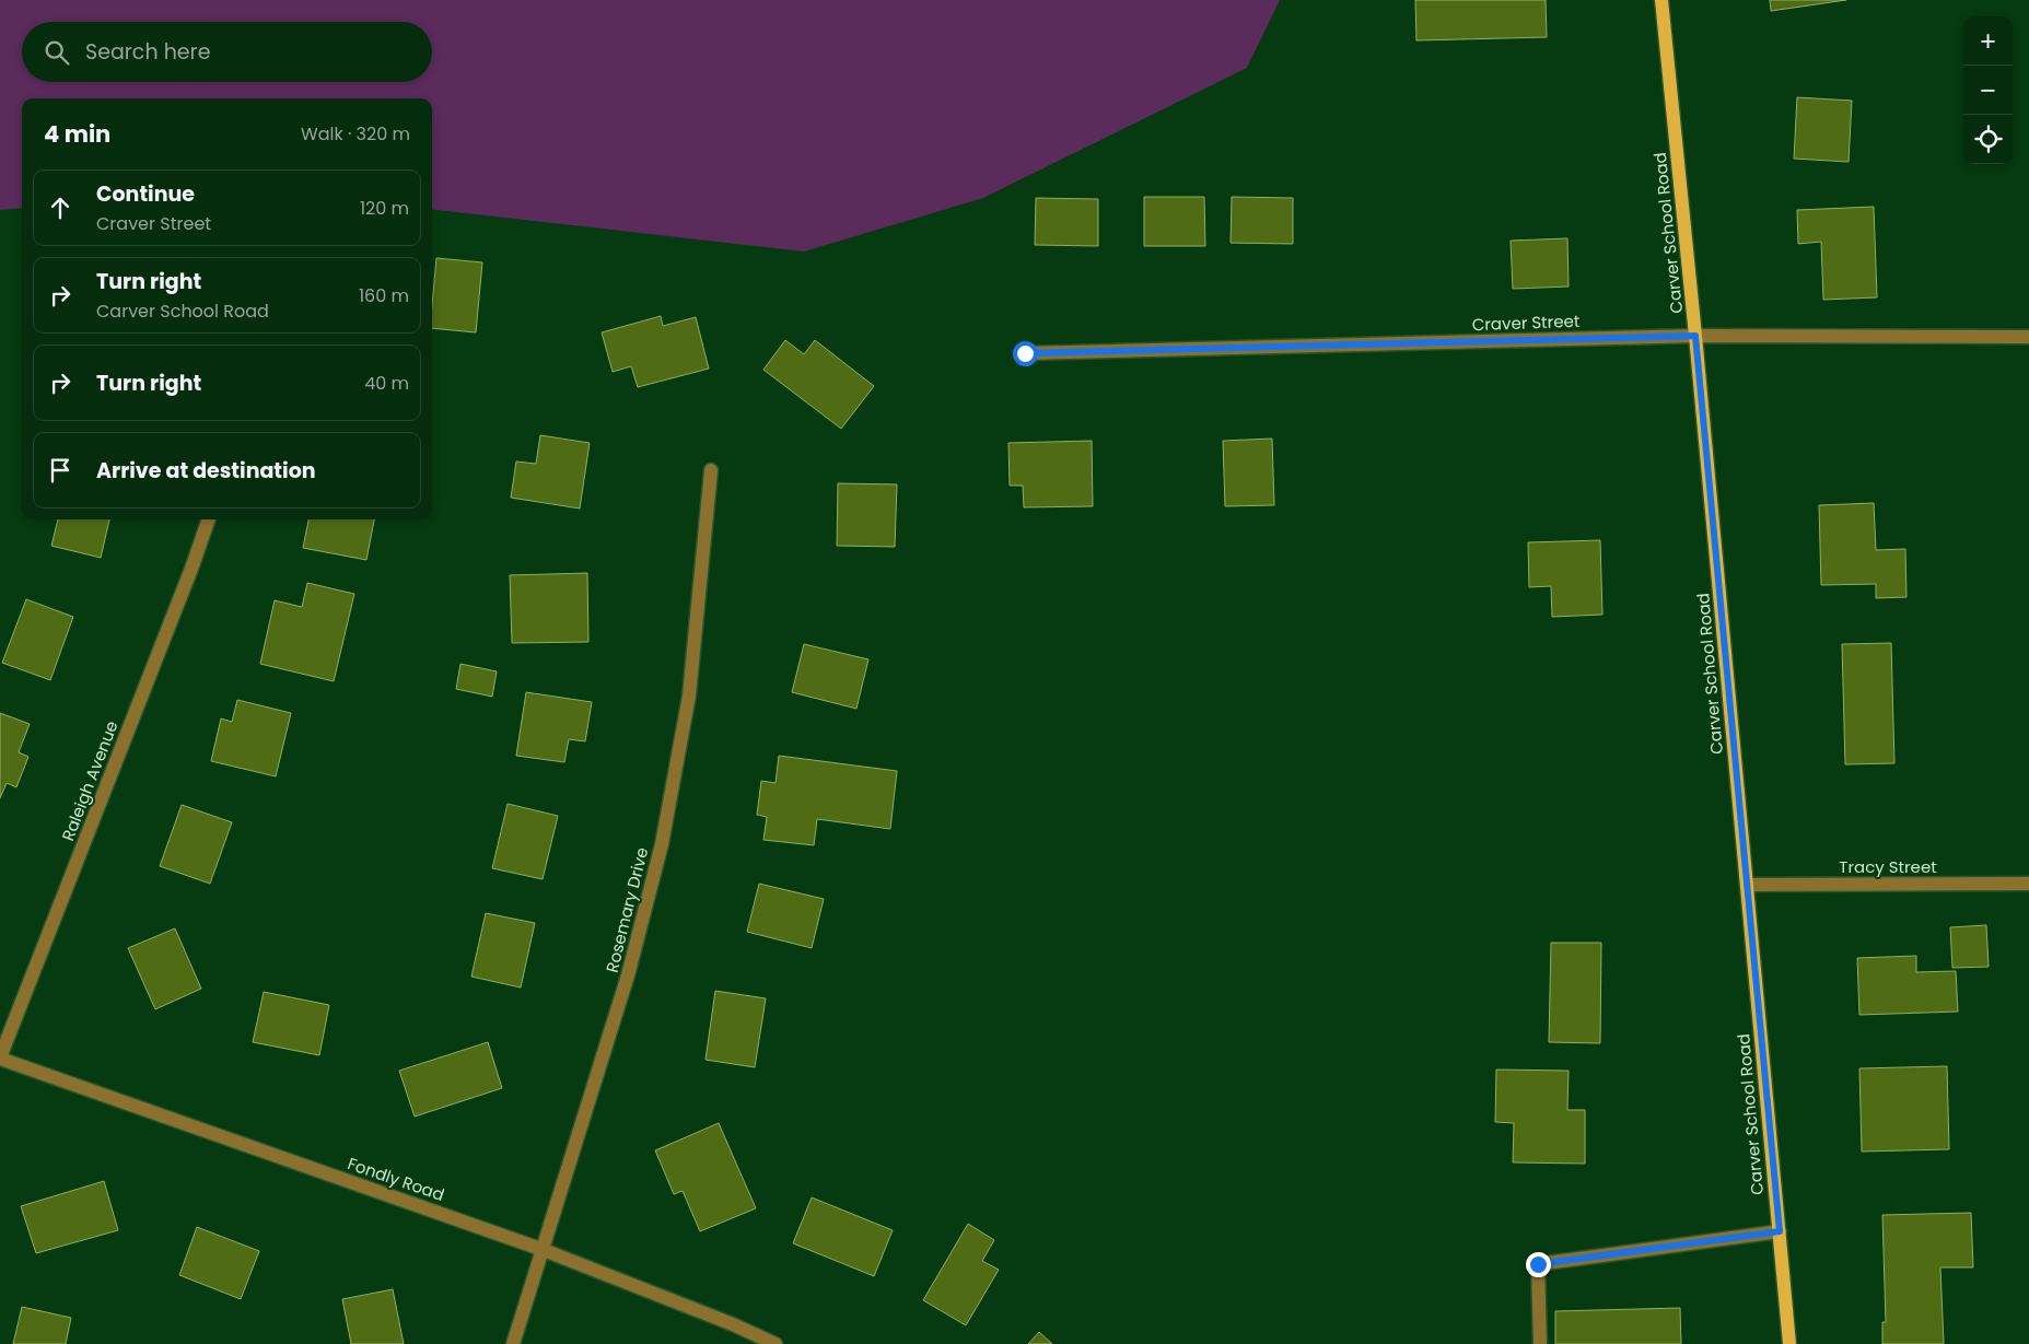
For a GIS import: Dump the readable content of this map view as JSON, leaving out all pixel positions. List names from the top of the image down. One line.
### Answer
{"streets":{"main road":["Carver School Road"],"street":["Craver Street","Raleigh Avenue","Tracy Street","Rosemary Drive","Fondly Road"]},"crossings":[["Carver School Road","Craver Street"],["Carver School Road","Tracy Street"],["Raleigh Avenue","Fondly Road"],["Rosemary Drive","Fondly Road"]],"page":{"map_buttons":["+","−"],"search":"Search here","heading":["4 min","Walk · 320 m"],"list":[["Continue","Craver Street","120 m"],["Turn right","Carver School Road","160 m"],["Turn right","40 m"],"Arrive at destination"]}}
